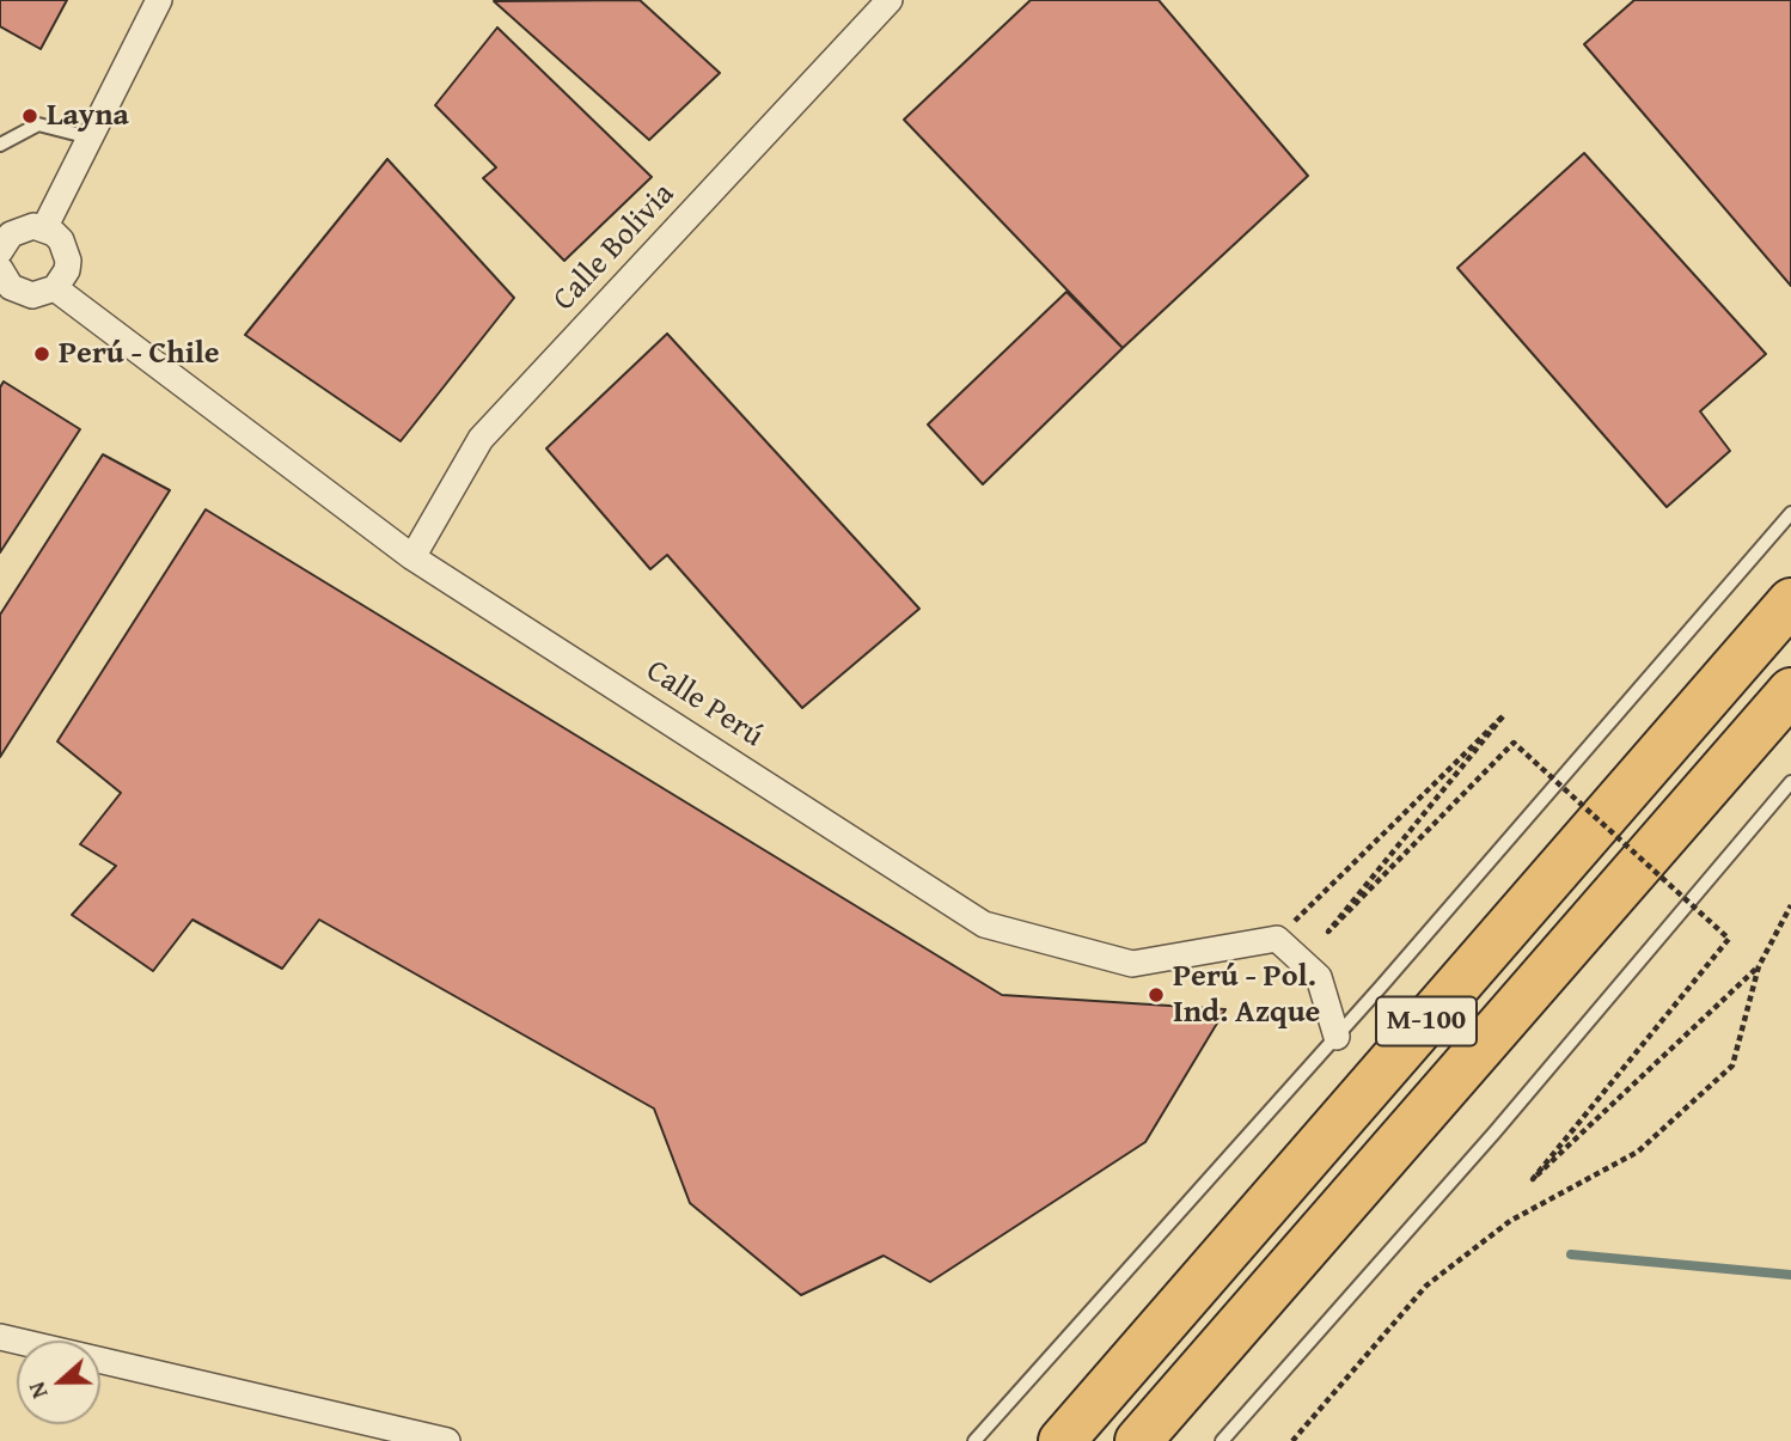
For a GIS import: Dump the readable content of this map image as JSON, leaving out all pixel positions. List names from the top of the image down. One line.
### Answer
{"streets":{"highway":["M-100"],"street":["Calle Bolivia","Calle Perú"]},"crossings":[["Calle Bolivia","Calle Perú"]],"places":["Layna","Perú - Chile","Perú - Pol. Ind. Azque"],"north":"left"}
